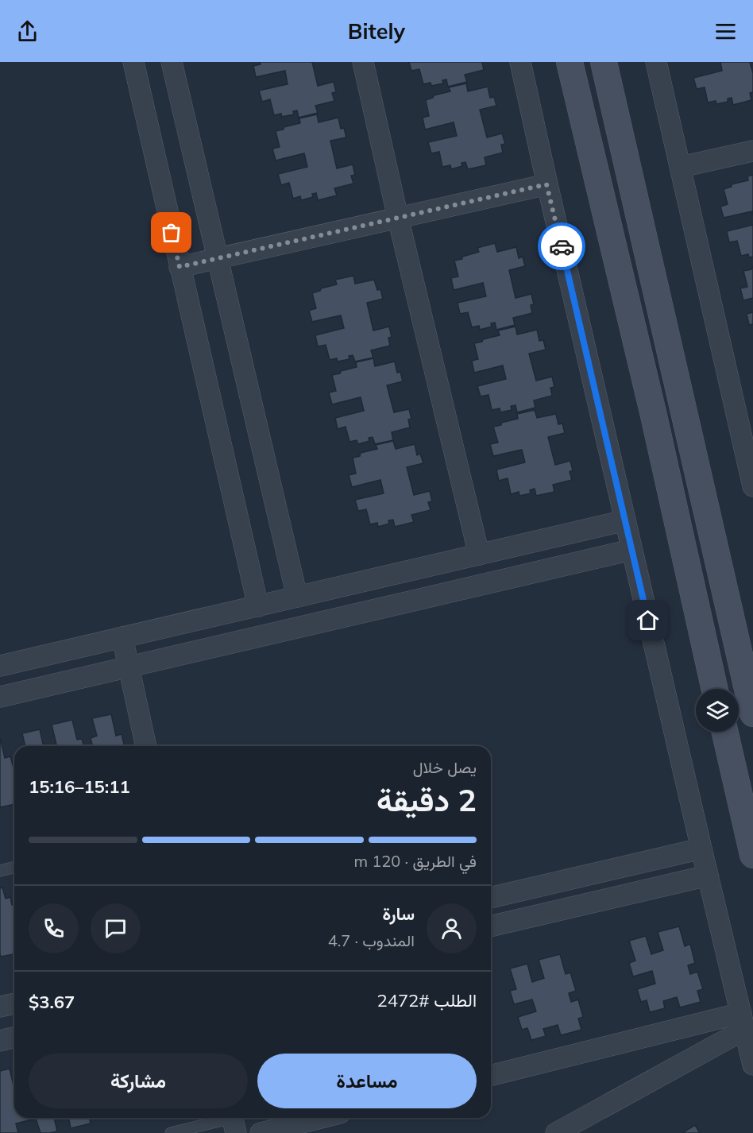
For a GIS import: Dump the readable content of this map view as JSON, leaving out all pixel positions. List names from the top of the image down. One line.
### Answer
{"page":{"header":"Bitely","heading":["2 دقيقة","يصل خلال","15:11–15:16"],"panel":["سارة","المندوب · 4.7","الطلب #2472","$3.67"],"bar":"في الطريق · 120 m","buttons":["مساعدة","مشاركة"]}}
